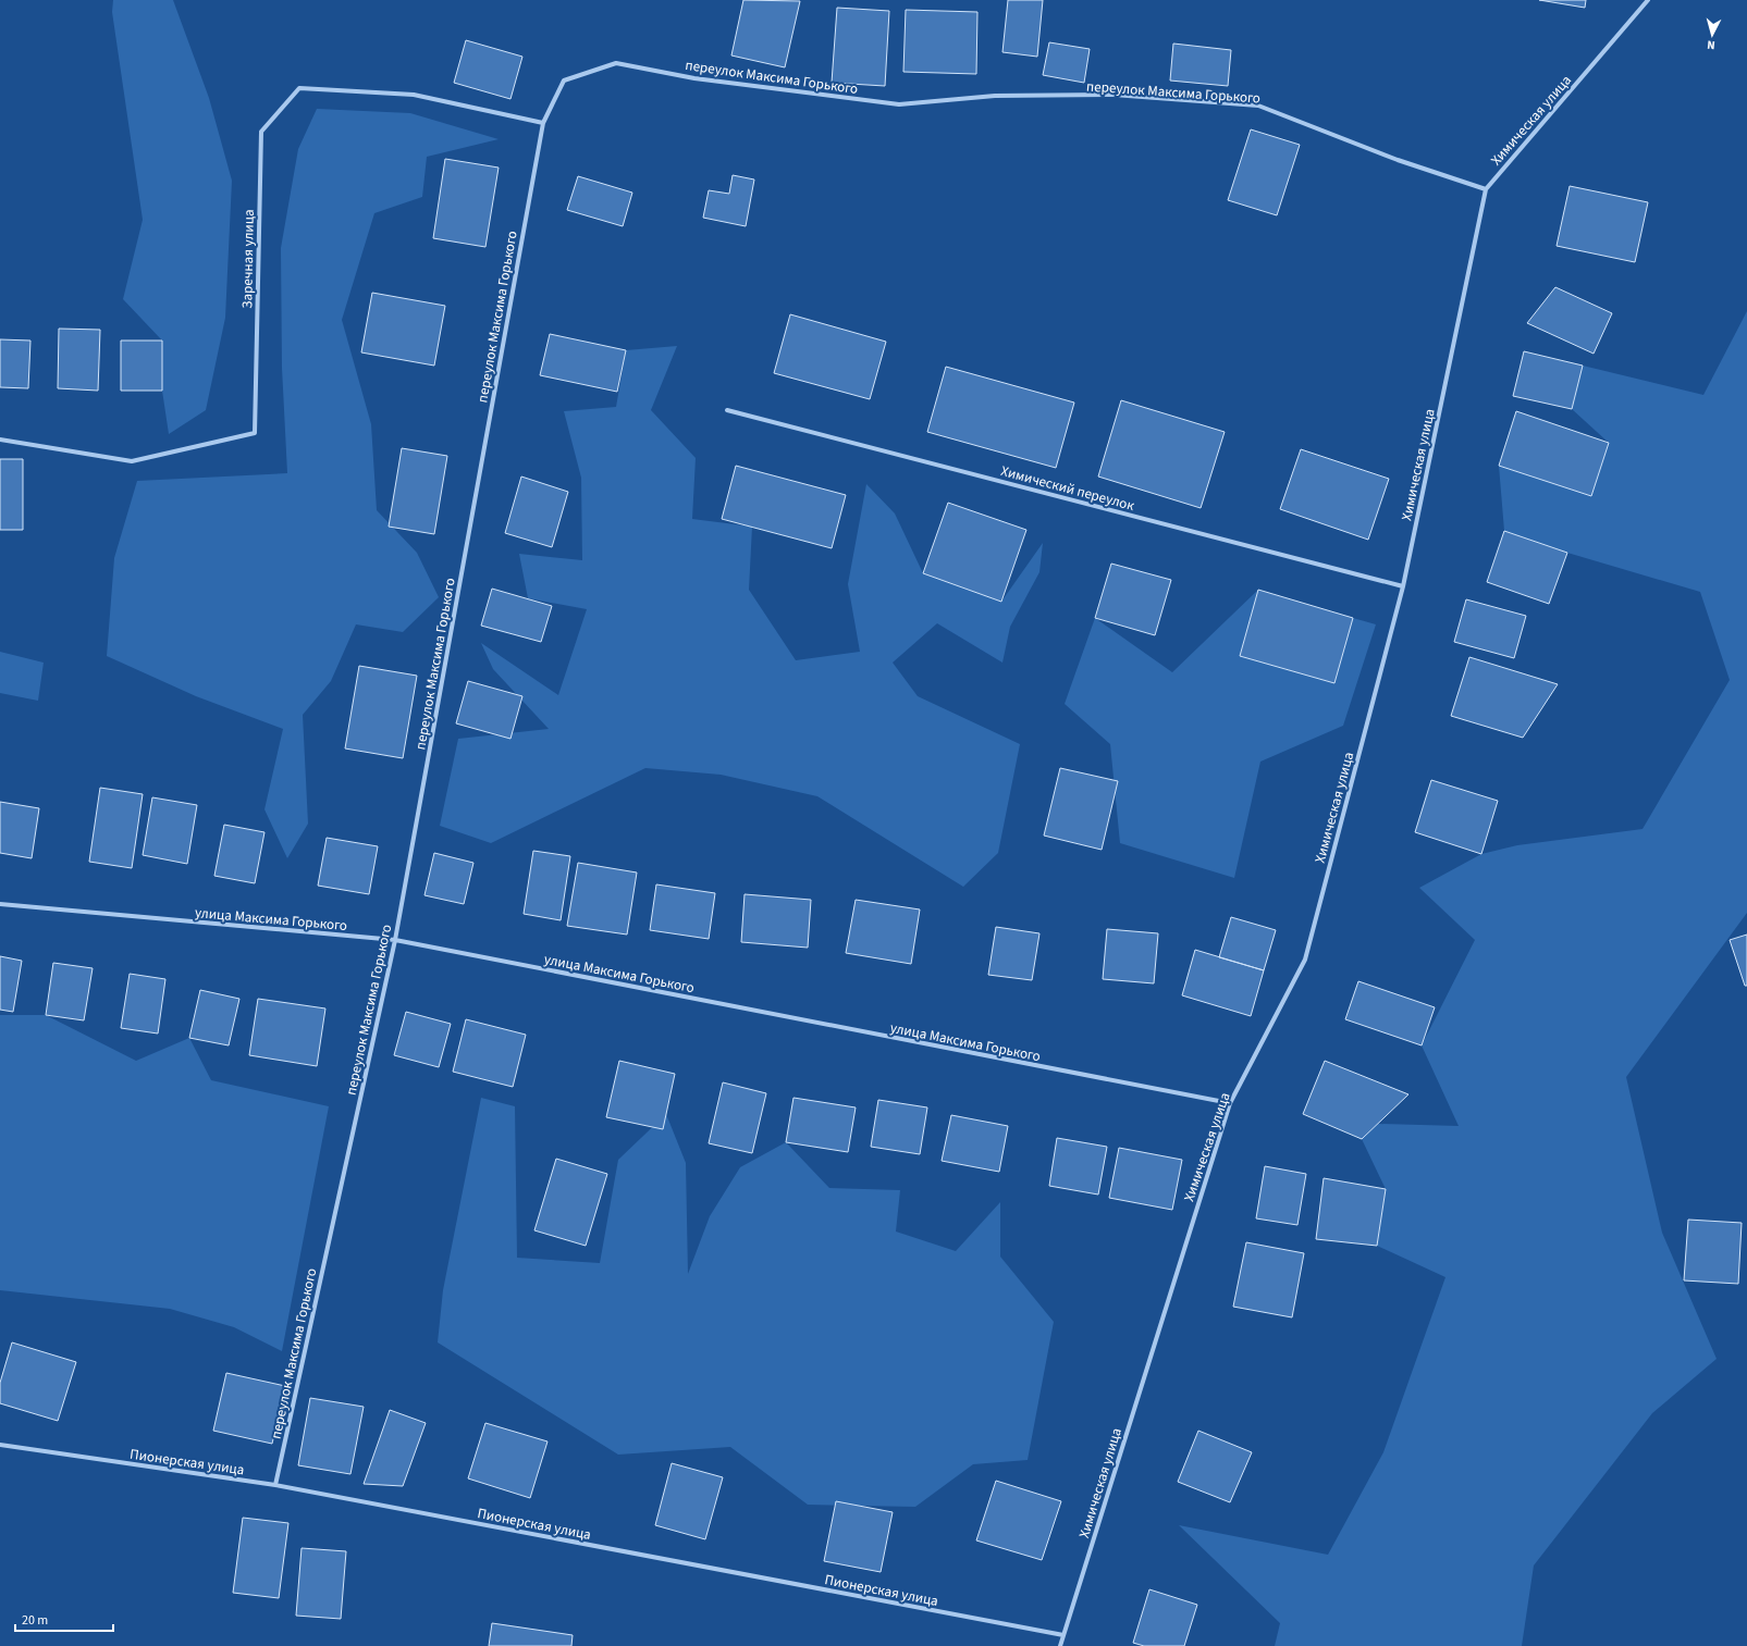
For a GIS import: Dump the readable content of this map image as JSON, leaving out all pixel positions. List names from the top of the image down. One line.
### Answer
{"streets":{"street":["переулок Максима Горького","Химическая улица","Заречная улица","Химический переулок","улица Максима Горького","Пионерская улица"]},"crossings":[["переулок Максима Горького","Химическая улица"],["переулок Максима Горького","Заречная улица"],["переулок Максима Горького","улица Максима Горького"],["переулок Максима Горького","Пионерская улица"],["Химическая улица","Химический переулок"],["Химическая улица","улица Максима Горького"],["Химическая улица","Пионерская улица"]],"scale_bar":"20 m","north":"bottom"}
